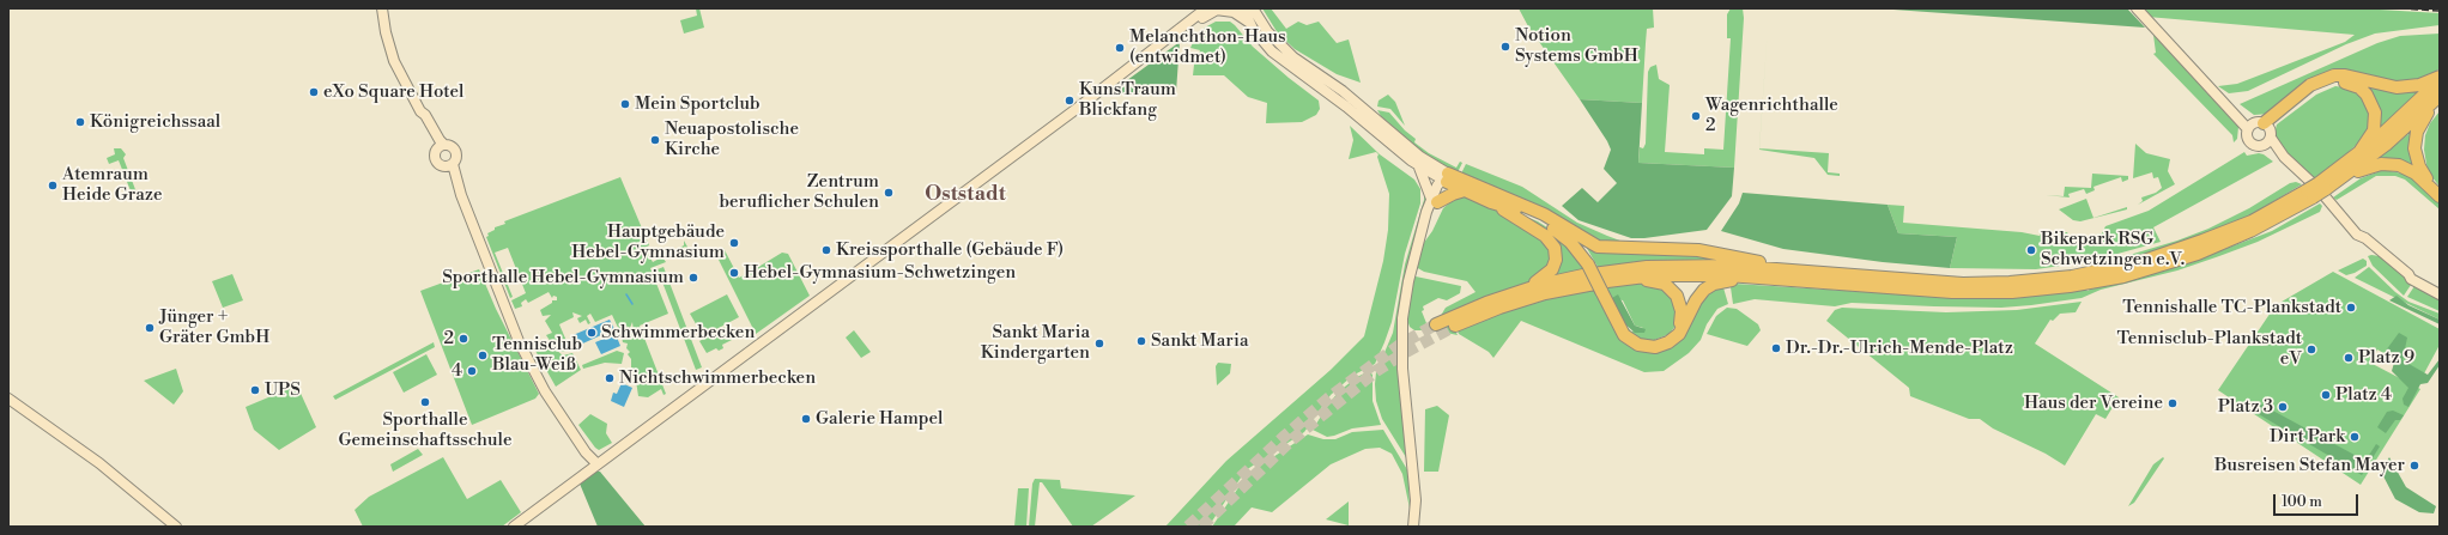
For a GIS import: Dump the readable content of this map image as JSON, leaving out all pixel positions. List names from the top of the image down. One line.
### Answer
{"districts":["Oststadt"],"places":["Notion Systems GmbH","Melanchthon-Haus (entwidmet)","eXo Square Hotel","KunsTraum Blickfang","Mein Sportclub","Wagenrichthalle 2","Königreichssaal","Neuapostolische Kirche","Atemraum Heide Graze","Zentrum beruflicher Schulen","Hauptgebäude Hebel-Gymnasium","Kreissporthalle (Gebäude F)","Bikepark RSG Schwetzingen e.V.","Hebel-Gymnasium-Schwetzingen","Sporthalle Hebel-Gymnasium","Tennishalle TC-Plankstadt","Jünger + Gräter GmbH","Schwimmerbecken","2","Sankt Maria","Sankt Maria Kindergarten","Dr.-Dr.-Ulrich-Mende-Platz","Tennisclub-Plankstadt eV","Tennisclub Blau-Weiß","Platz 9","4","Nichtschwimmerbecken","UPS","Platz 4","Sporthalle Gemeinschaftsschule","Haus der Vereine","Platz 3","Galerie Hampel","Dirt Park","Busreisen Stefan Mayer"],"scale_bar":"100 m"}
